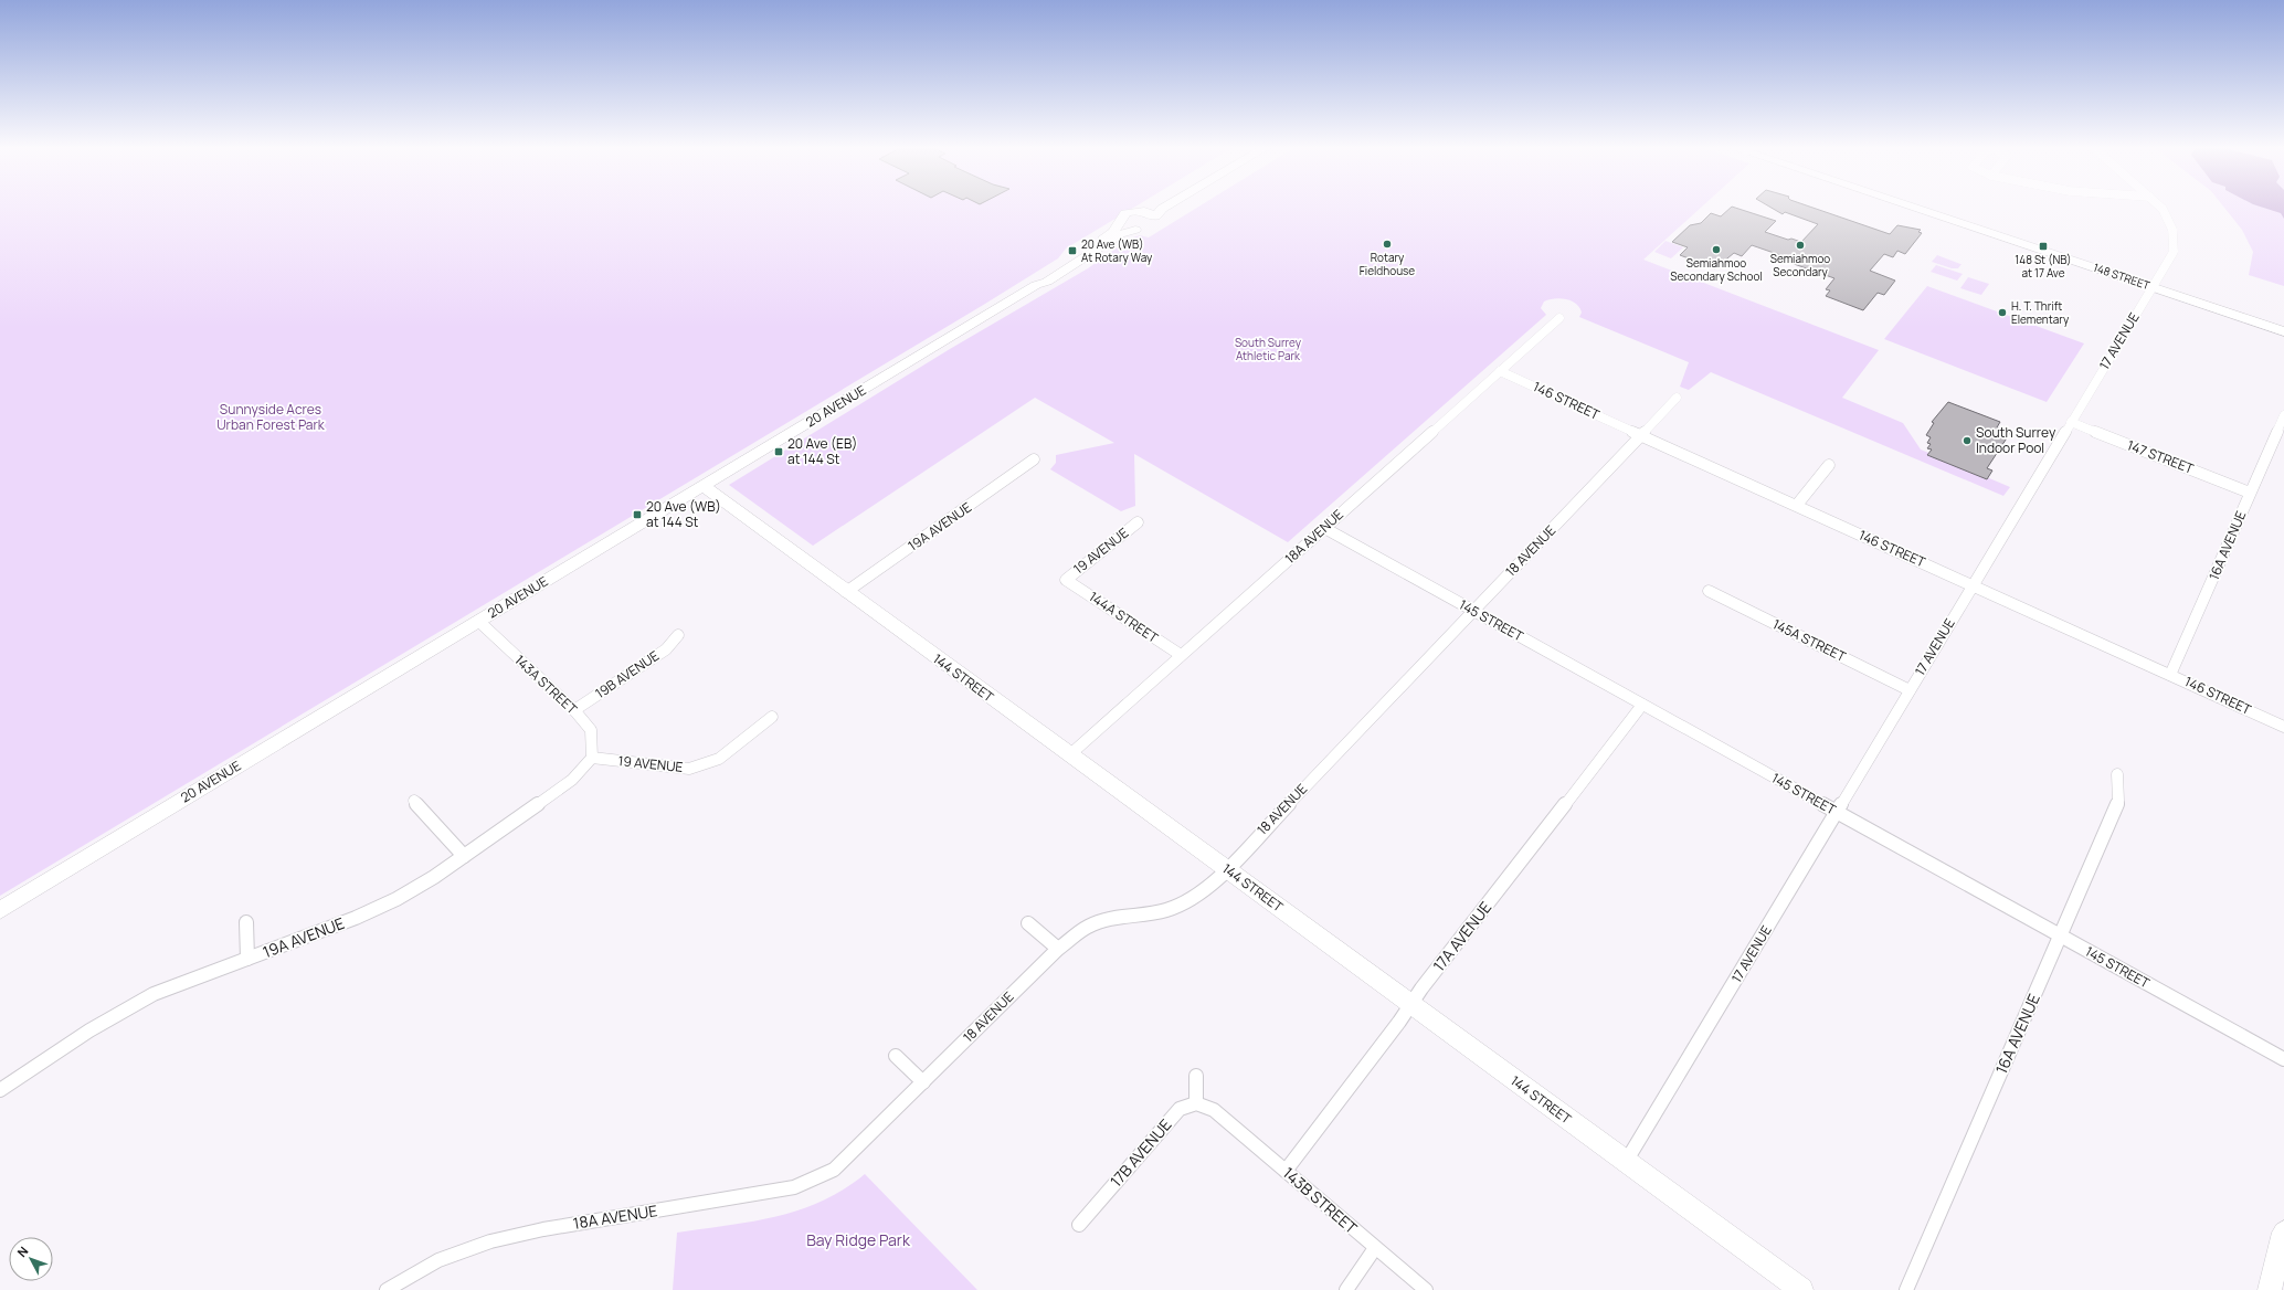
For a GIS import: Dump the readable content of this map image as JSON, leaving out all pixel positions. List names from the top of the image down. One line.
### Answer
{"streets":{"street":["148 STREET","17 AVENUE","146 STREET","20 AVENUE","147 STREET","19A AVENUE","18A AVENUE","16A AVENUE","19 AVENUE","18 AVENUE","144A STREET","145 STREET","145A STREET","19B AVENUE","144 STREET","143A STREET","17A AVENUE","17B AVENUE","143B STREET"]},"crossings":[["148 STREET","17 AVENUE"],["17 AVENUE","146 STREET"],["17 AVENUE","147 STREET"],["17 AVENUE","145 STREET"],["17 AVENUE","145A STREET"],["17 AVENUE","144 STREET"],["146 STREET","18A AVENUE"],["146 STREET","16A AVENUE"],["146 STREET","18 AVENUE"],["20 AVENUE","144 STREET"],["20 AVENUE","143A STREET"],["147 STREET","16A AVENUE"],["19A AVENUE","19 AVENUE"],["19A AVENUE","144 STREET"],["19A AVENUE","143A STREET"],["18A AVENUE","18 AVENUE"],["18A AVENUE","144A STREET"],["18A AVENUE","145 STREET"],["18A AVENUE","144 STREET"],["16A AVENUE","145 STREET"],["19 AVENUE","144A STREET"],["19 AVENUE","143A STREET"],["18 AVENUE","145 STREET"],["18 AVENUE","144 STREET"],["145 STREET","17A AVENUE"],["19B AVENUE","143A STREET"],["144 STREET","17A AVENUE"],["17A AVENUE","143B STREET"],["17B AVENUE","143B STREET"]],"parks":["South Surrey Athletic Park","Sunnyside Acres Urban Forest Park","Bay Ridge Park"],"places":{"other":["Rotary Fieldhouse","Semiahmoo Secondary","Semiahmoo Secondary School","H. T. Thrift Elementary","South Surrey Indoor Pool"],"transit":["148 St (NB) at 17 Ave","20 Ave (WB) At Rotary Way","20 Ave (EB) at 144 St","20 Ave (WB) at 144 St"]},"north":"top left"}
